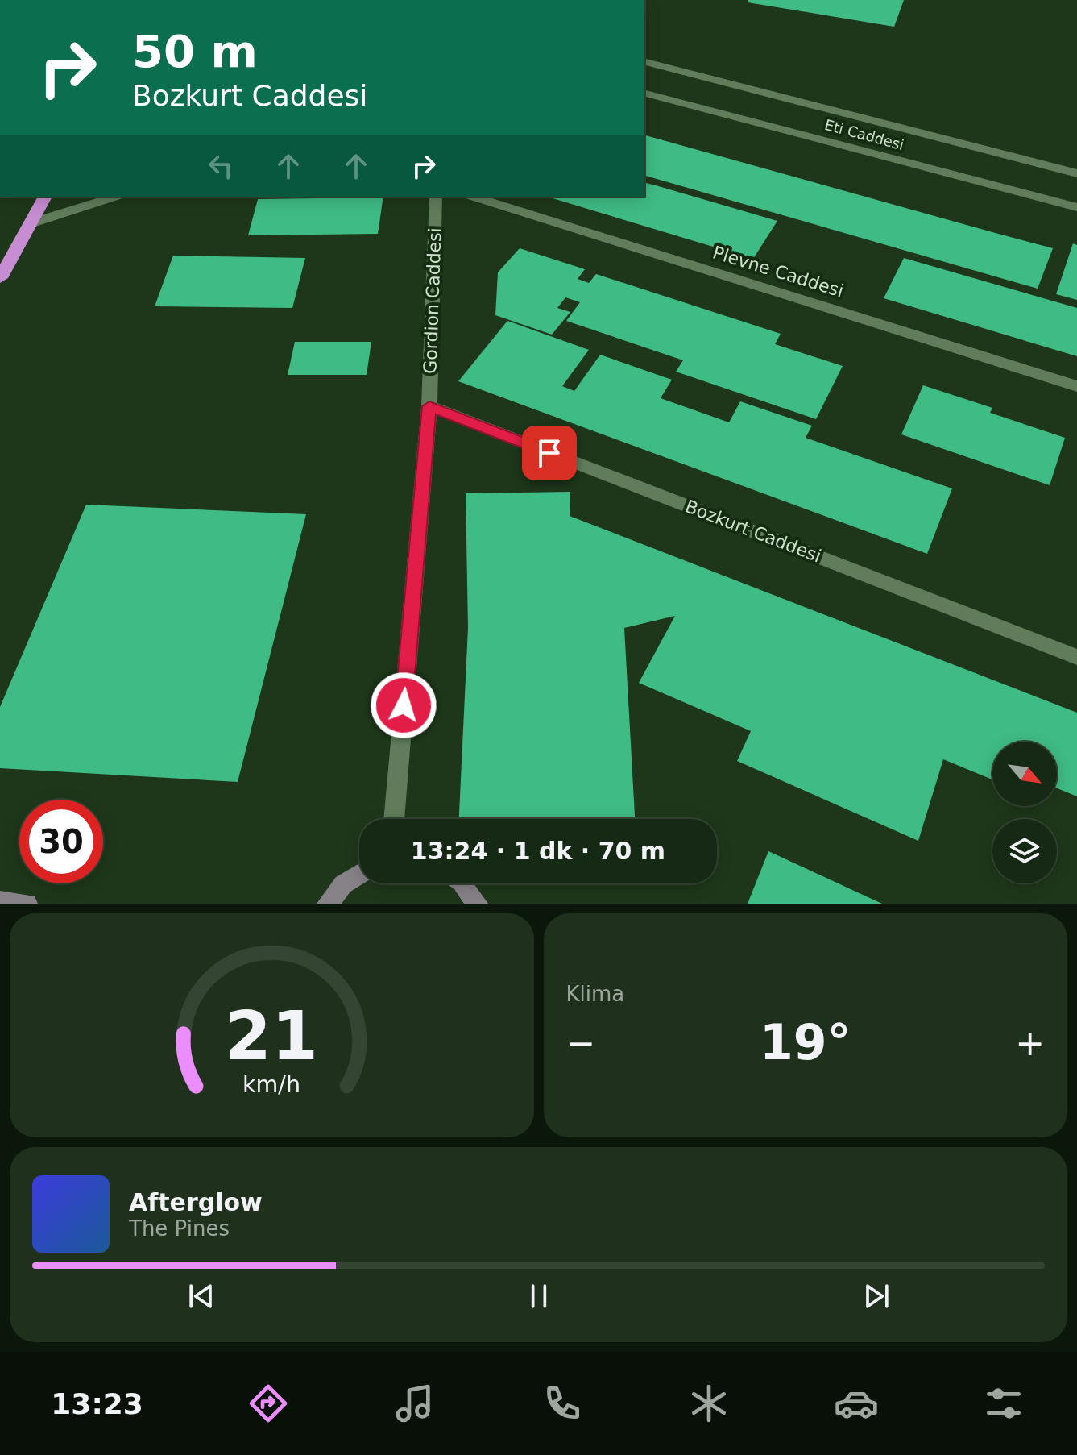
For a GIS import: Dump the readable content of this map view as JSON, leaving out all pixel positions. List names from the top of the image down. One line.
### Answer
{"streets":{"street":["Eti Caddesi","Plevne Caddesi","Gordion Caddesi","Bozkurt Caddesi"]},"crossings":[["Gordion Caddesi","Bozkurt Caddesi"]],"north":"bottom right","page":{"turn":["50 m","Bozkurt Caddesi"],"limit":"30","trip":"13:24 · 1 dk · 70 m","tile":"Klima","heat":["−","19°","+"],"song":["Afterglow","The Pines"],"tabs":"13:23","gauge":["21","km/h"]}}
